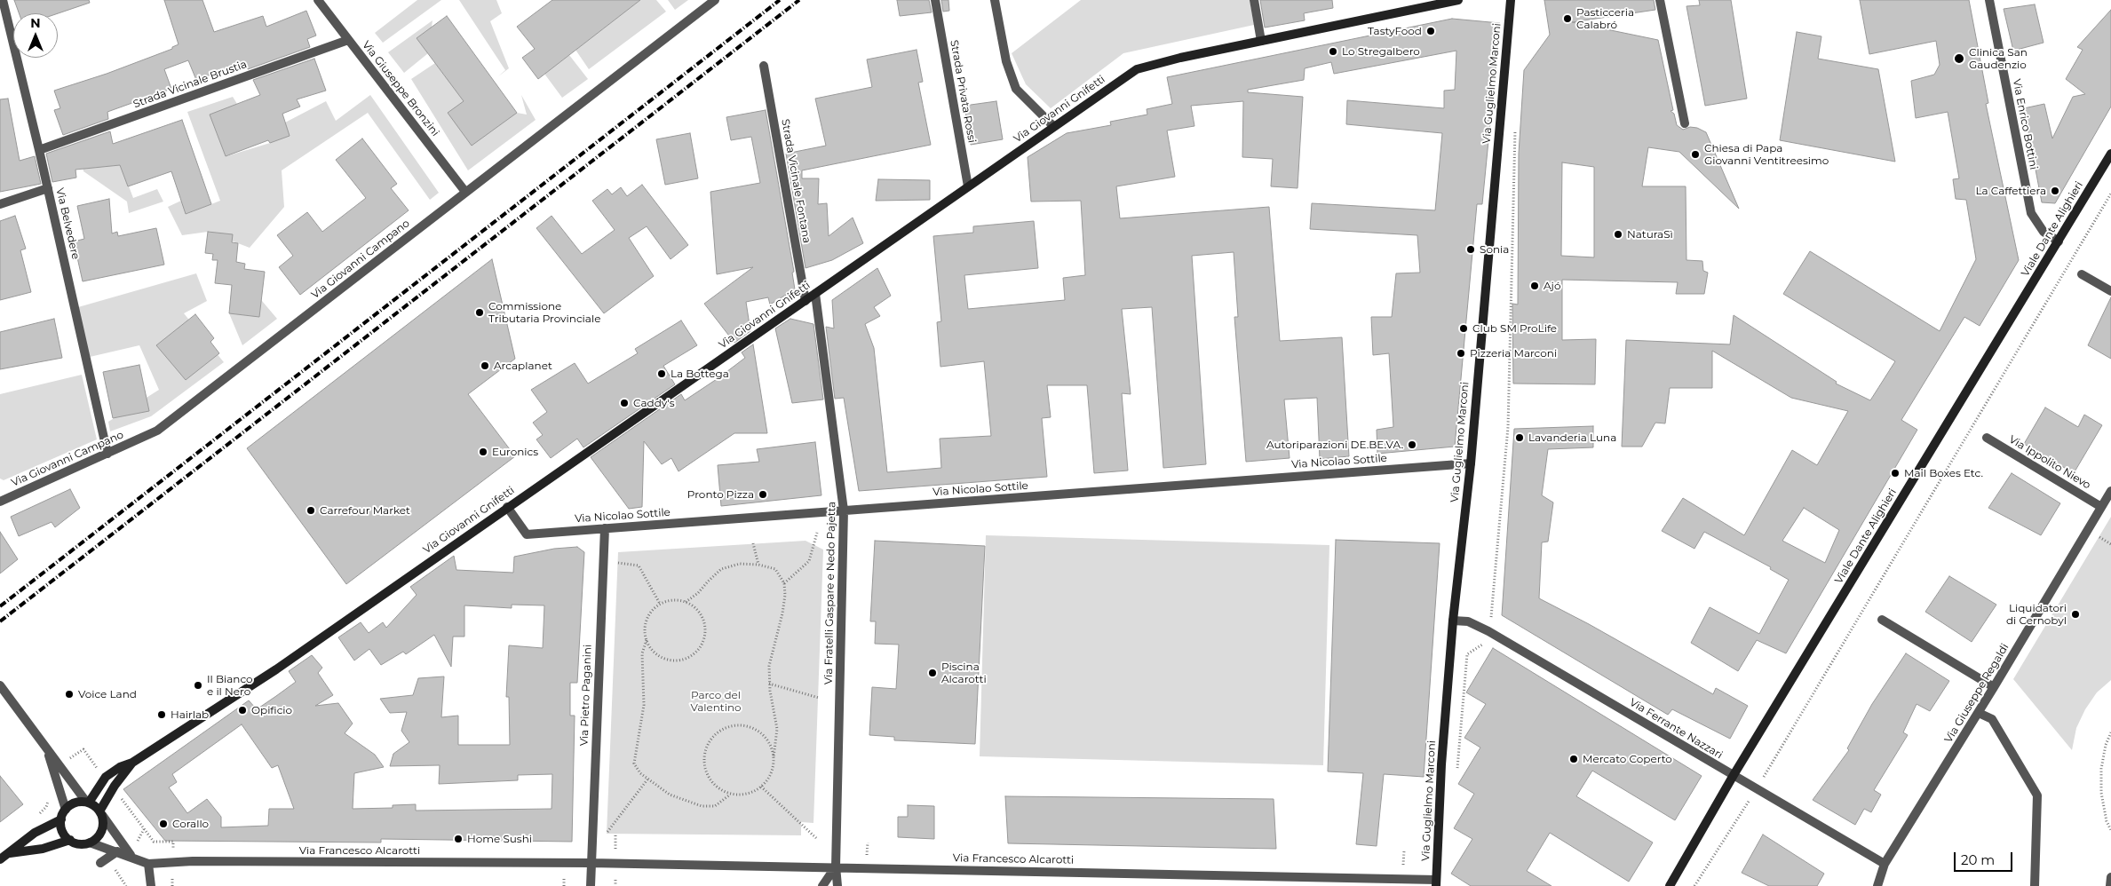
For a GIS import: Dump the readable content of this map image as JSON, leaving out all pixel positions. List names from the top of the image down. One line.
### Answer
{"streets":{"street":["Via Guglielmo Marconi","Strada Vicinale Brustia","Via Giuseppe Bronzini","Strada Privata Rossi","Via Giovanni Gnifetti","Via Enrico Bottini","Strada Vicinale Fontana","Via Belvedere","Viale Dante Alighieri","Via Giovanni Campano","Via Nicolao Sottile","Via Ippolito Nievo","Via Fratelli Gaspare e Nedo Pajetta","Via Giuseppe Regaldi","Via Pietro Paganini","Via Ferrante Nazzari","Via Francesco Alcarotti"]},"crossings":[["Via Guglielmo Marconi","Via Nicolao Sottile"],["Via Guglielmo Marconi","Via Ferrante Nazzari"],["Via Guglielmo Marconi","Via Francesco Alcarotti"],["Strada Vicinale Brustia","Via Giuseppe Bronzini"],["Strada Vicinale Brustia","Via Belvedere"],["Via Giuseppe Bronzini","Via Giovanni Campano"],["Strada Privata Rossi","Via Giovanni Gnifetti"],["Via Giovanni Gnifetti","Strada Vicinale Fontana"],["Via Giovanni Gnifetti","Via Nicolao Sottile"],["Via Giovanni Gnifetti","Via Fratelli Gaspare e Nedo Pajetta"],["Via Giovanni Gnifetti","Via Francesco Alcarotti"],["Via Enrico Bottini","Viale Dante Alighieri"],["Via Belvedere","Via Giovanni Campano"],["Viale Dante Alighieri","Via Ferrante Nazzari"],["Via Nicolao Sottile","Via Fratelli Gaspare e Nedo Pajetta"],["Via Nicolao Sottile","Via Pietro Paganini"],["Via Ippolito Nievo","Via Giuseppe Regaldi"],["Via Fratelli Gaspare e Nedo Pajetta","Via Francesco Alcarotti"],["Via Giuseppe Regaldi","Via Ferrante Nazzari"],["Via Pietro Paganini","Via Francesco Alcarotti"]],"parks":["Parco del Valentino"],"places":["Pasticceria Calabró","TastyFood","Lo Stregalbero","Clinica San Gaudenzio","Chiesa di Papa Giovanni Ventitreesimo","La Caffettiera","NaturaSì","Sonia","Ajó","Commissione Tributaria Provinciale","Club SM ProLife","Pizzeria Marconi","Arcaplanet","La Bottega","Caddy's","Lavanderia Luna","Autoriparazioni DE.BE.VA.","Euronics","Mail Boxes Etc.","Pronto Pizza","Carrefour Market","Liquidatori di Cernobyl","Piscina Alcarotti","Il Bianco e il Nero","Voice Land","Opificio","Hairlab","Mercato Coperto","Corallo","Home Sushi"],"scale_bar":"20 m","north":"top"}
